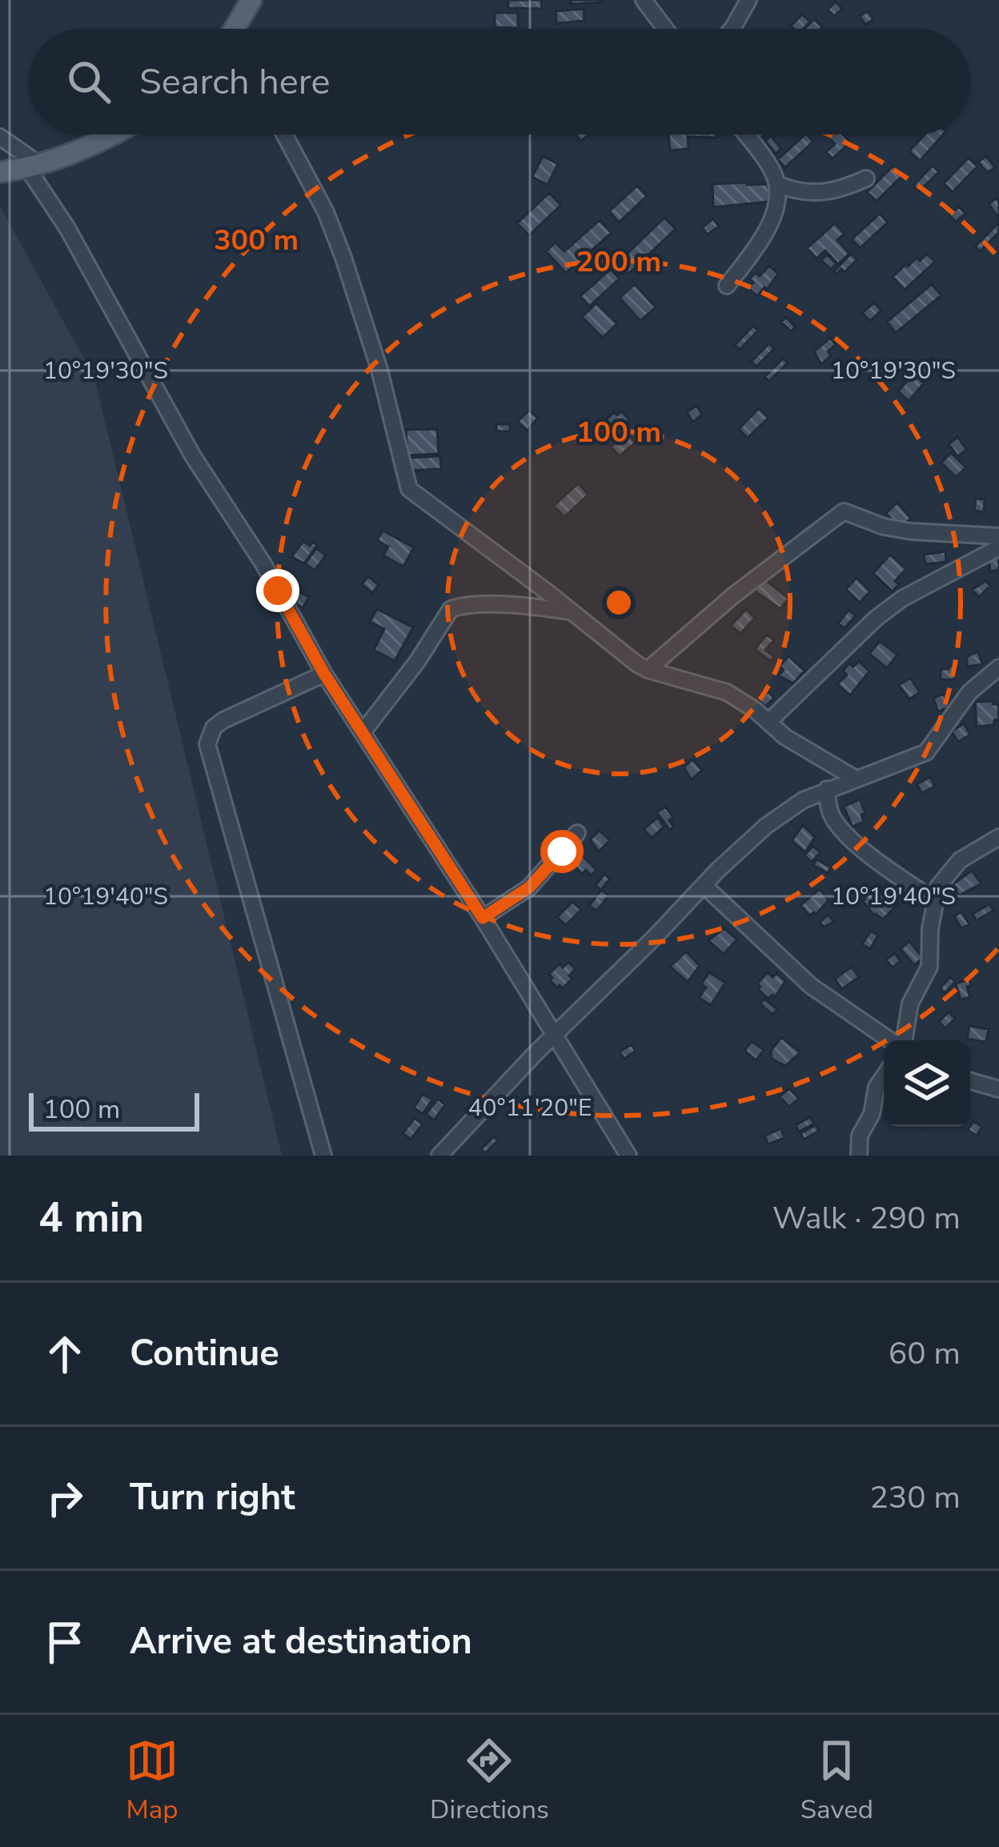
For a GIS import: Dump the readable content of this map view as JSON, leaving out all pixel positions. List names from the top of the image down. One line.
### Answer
{"scale_bar":"100 m","page":{"search":"Search here","scale":"100 m","heading":["4 min","Walk · 290 m"],"list":[["Continue","60 m"],["Turn right","230 m"],"Arrive at destination"],"nav":["Map","Directions","Saved"]},"coordinates":["10°19'30\"S","10°19'40\"S","40°11'20\"E"],"rings":["300 m","200 m","100 m"]}
